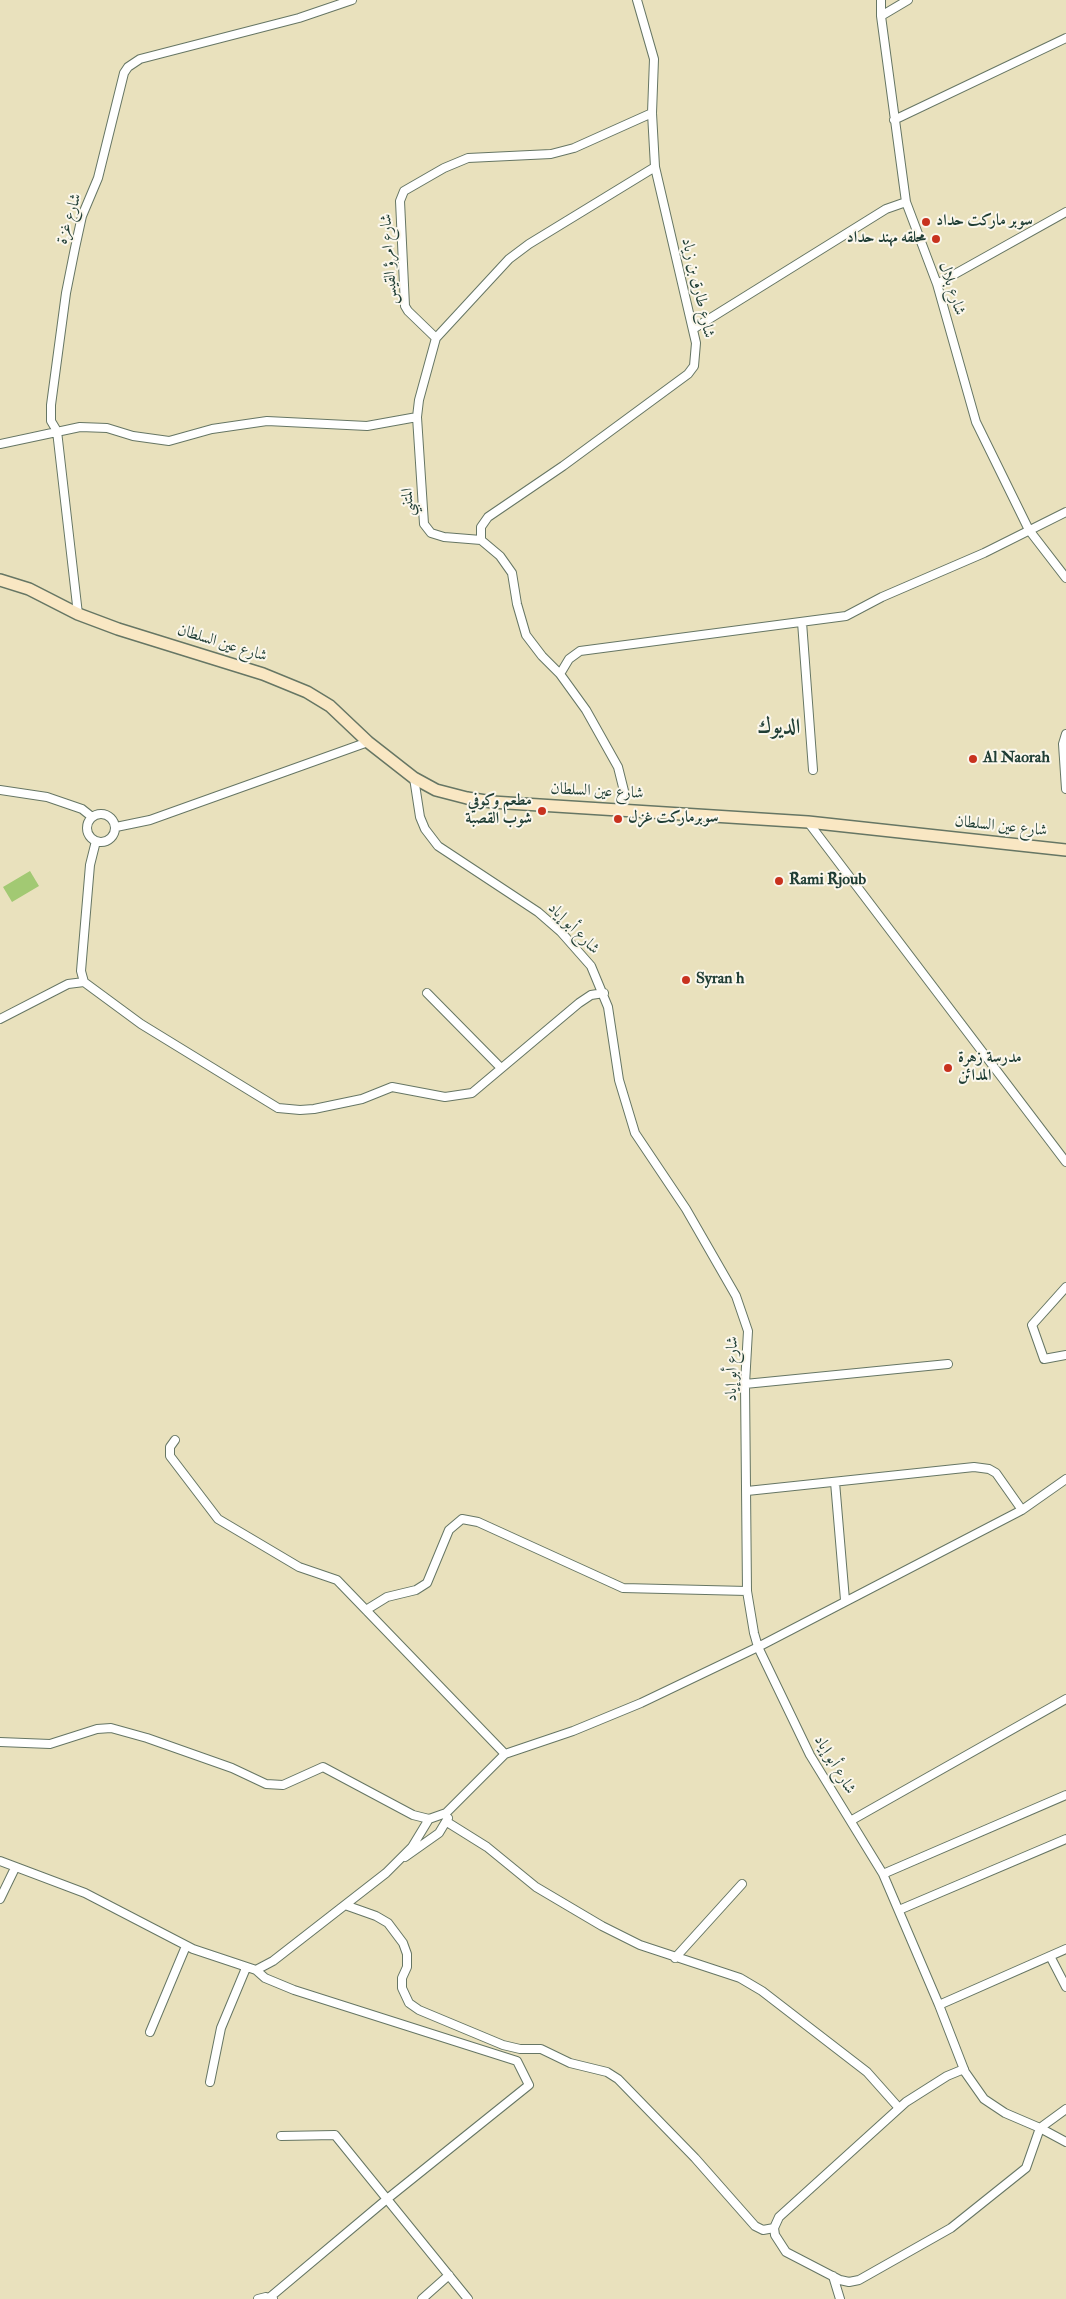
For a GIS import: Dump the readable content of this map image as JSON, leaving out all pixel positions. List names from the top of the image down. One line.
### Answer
{"streets":{"main road":["شارع عين السلطان"],"street":["شارع غزة","شارع امرؤ القيس","شارع طارق بن زياد","شارع بلال","المتنبي","شارع أبو إياد"]},"crossings":[["شارع غزة","شارع عين السلطان"],["شارع امرؤ القيس","شارع طارق بن زياد"],["شارع طارق بن زياد","المتنبي"],["شارع عين السلطان","شارع أبو إياد"]],"districts":["الديوك"],"places":["سوبر ماركت حداد","محلقه مهند حداد","Al Naorah","مطعم وكوفي شوب القصبة","سوبرماركت غزل","Rami Rjoub","Syran h","مدرسة زهرة المدائن"]}
